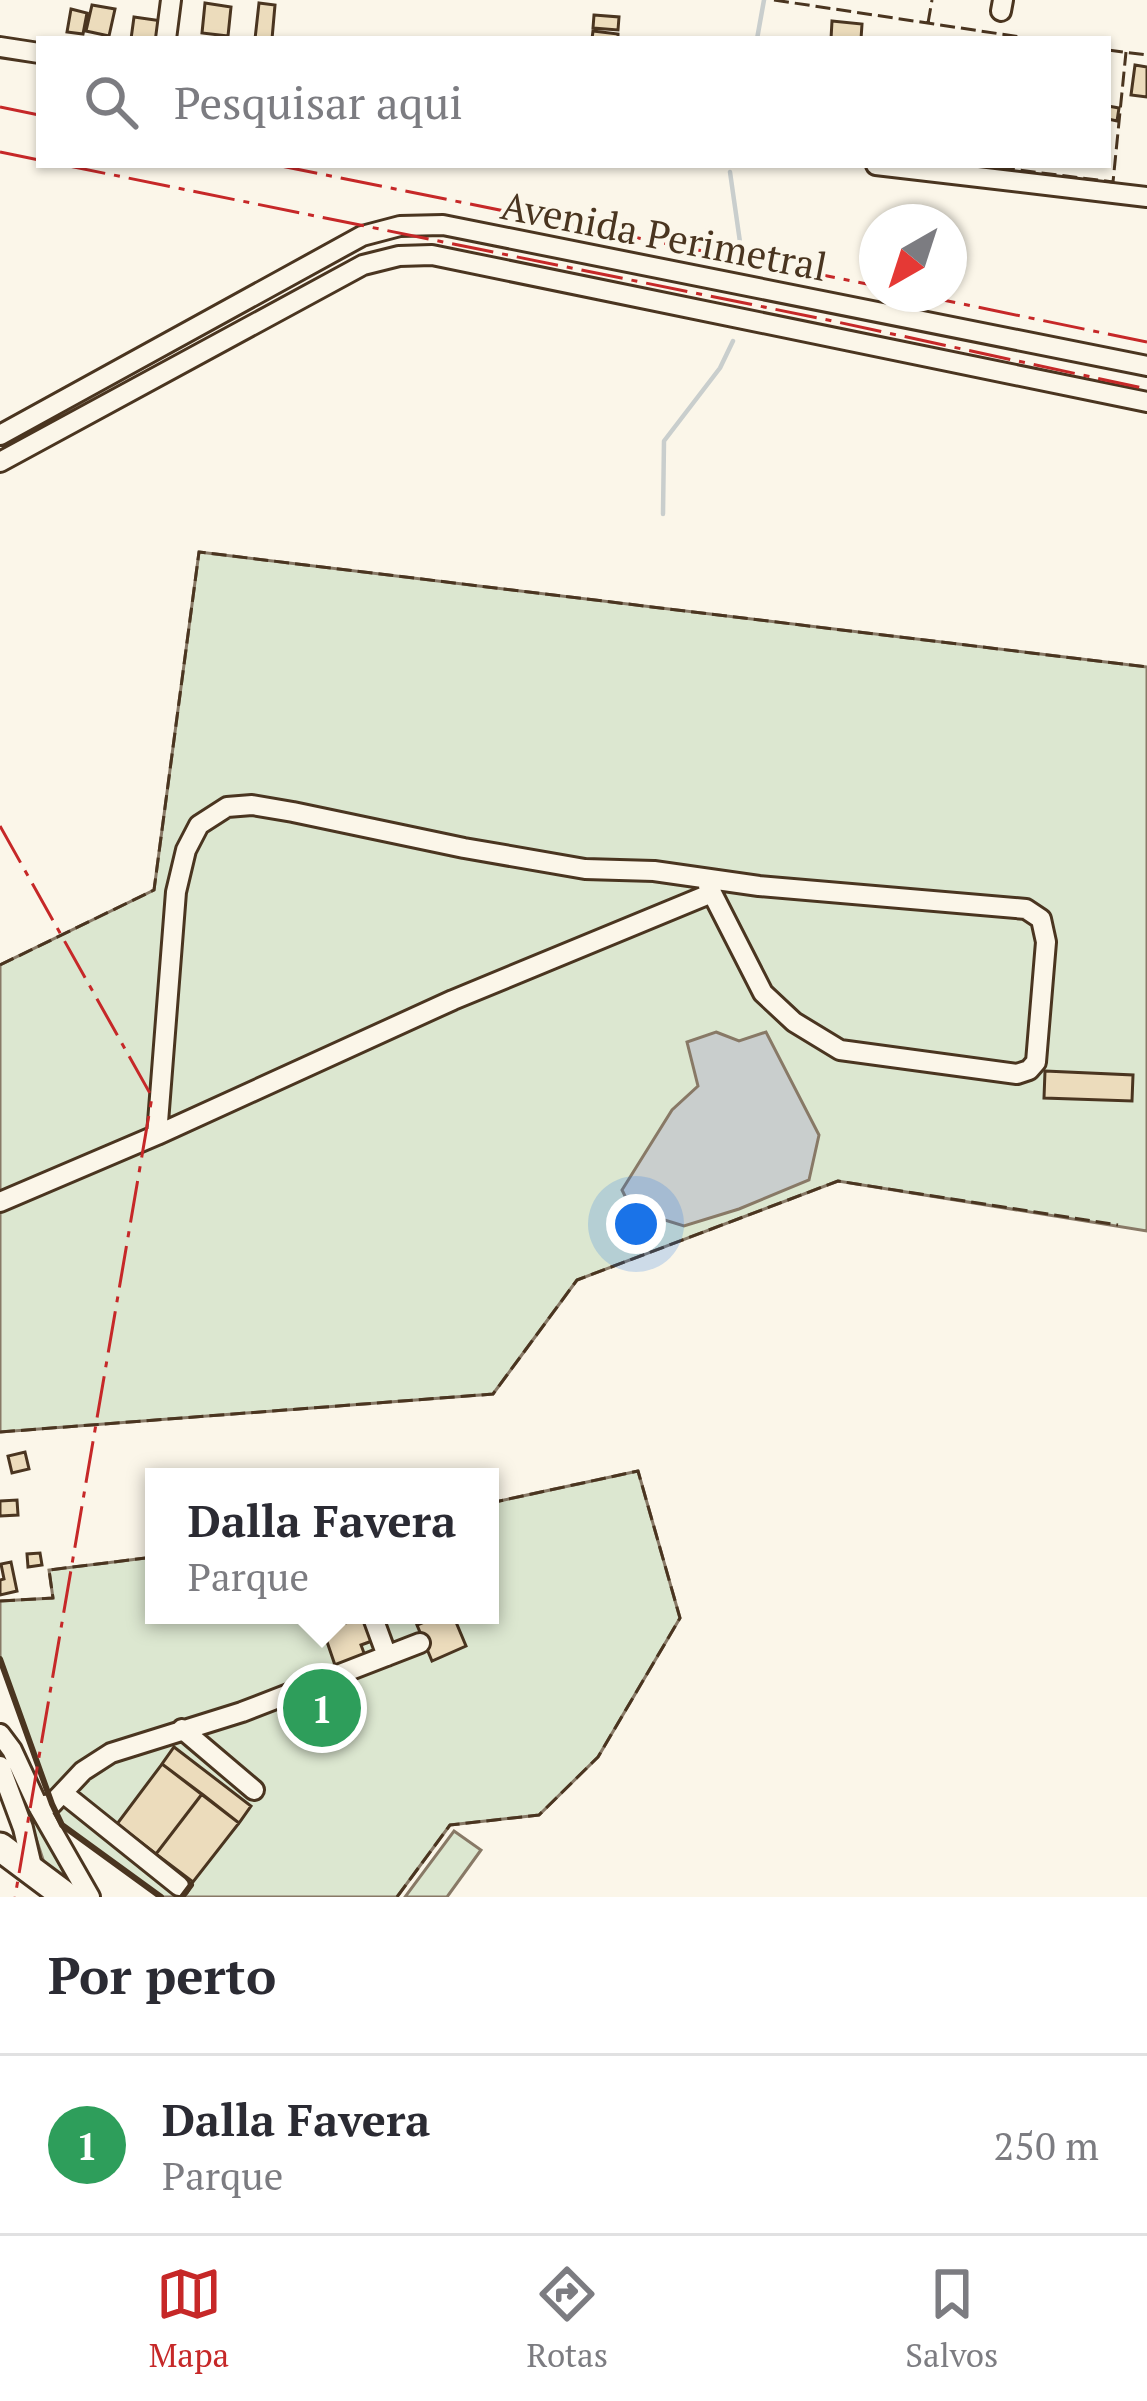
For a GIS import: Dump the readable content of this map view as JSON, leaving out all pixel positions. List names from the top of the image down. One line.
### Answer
{"streets":{"street":["Avenida Perimetral"]},"north":"bottom left","page":{"search":"Pesquisar aqui","popup":["Dalla Favera","Parque"],"pins":"1","heading":"Por perto","list":[{"mark":"1","name":"Dalla Favera","note":"Parque","value":"250 m"}],"nav":["Mapa","Rotas","Salvos"]}}
